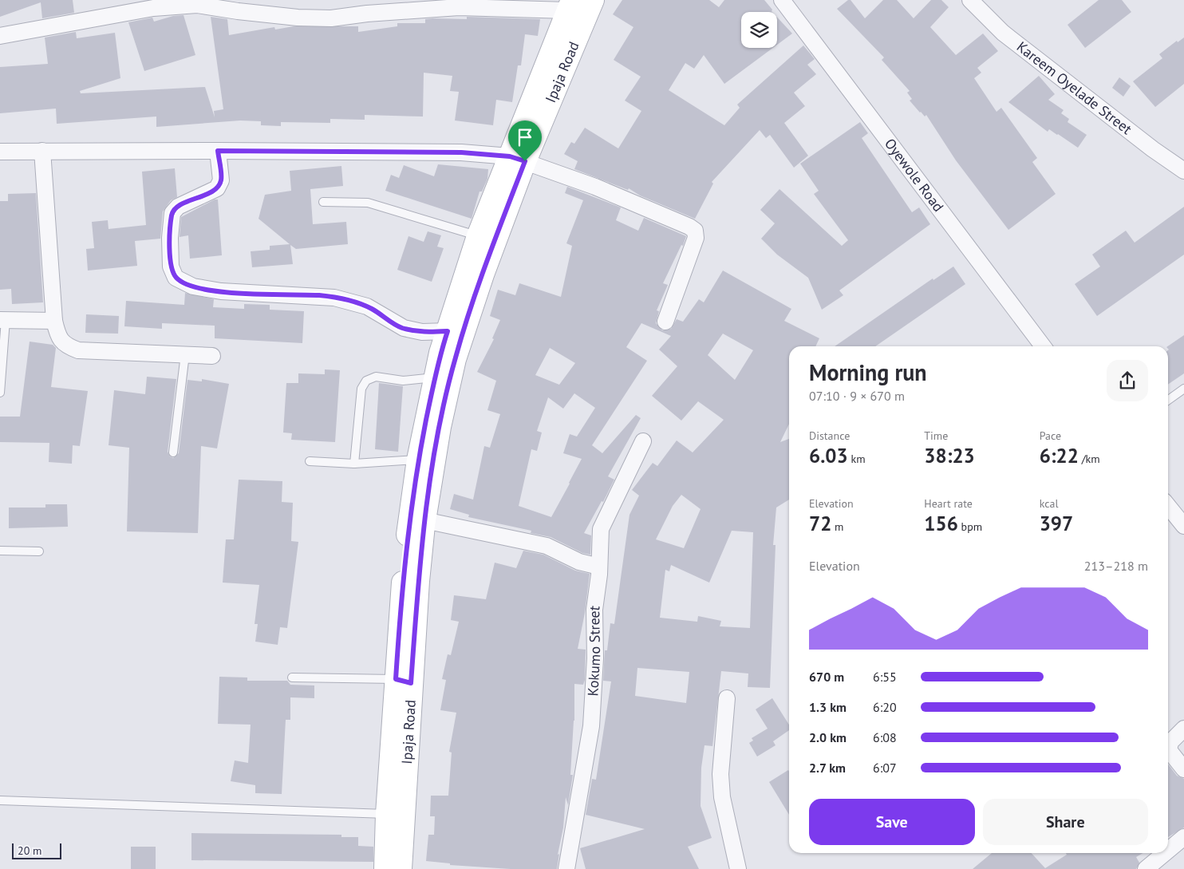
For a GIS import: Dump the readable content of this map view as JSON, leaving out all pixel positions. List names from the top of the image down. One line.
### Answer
{"streets":{"main road":["Ipaja Road"],"street":["Kareem Oyelade Street","Oyewole Road","Kokumo Street"]},"scale_bar":"20 m","page":{"heading":["Morning run","07:10 · 9 × 670 m"],"stats":[["Distance","6.03 km"],["Time","38:23"],["Pace","6:22 /km"],["Elevation","72 m"],["Heart rate","156 bpm"],["kcal","397"]],"chart":["Elevation","213–218 m"],"list":[{"name":"670 m","note":"6:55"},{"name":"1.3 km","note":"6:20"},{"name":"2.0 km","note":"6:08"},{"name":"2.7 km","note":"6:07"}],"buttons":["Save","Share"],"scale":"20 m"}}
